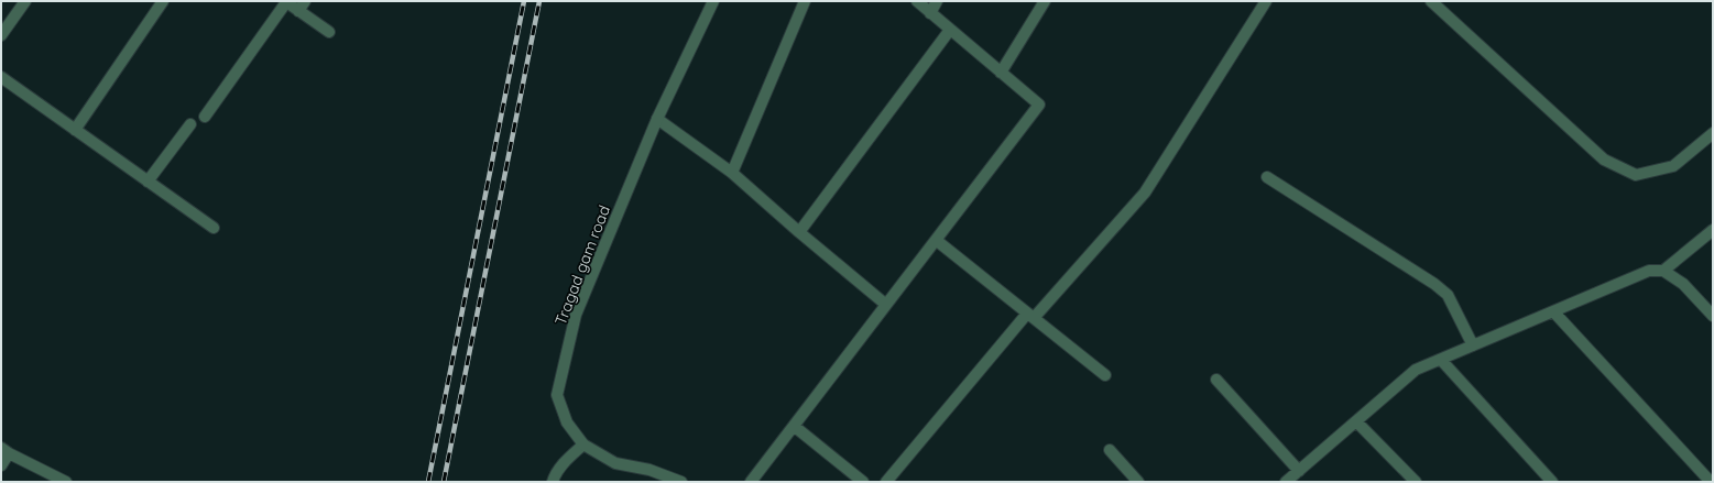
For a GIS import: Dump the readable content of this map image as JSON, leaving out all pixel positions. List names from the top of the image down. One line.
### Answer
{"streets":{"street":["Tragad gam road"]}}
